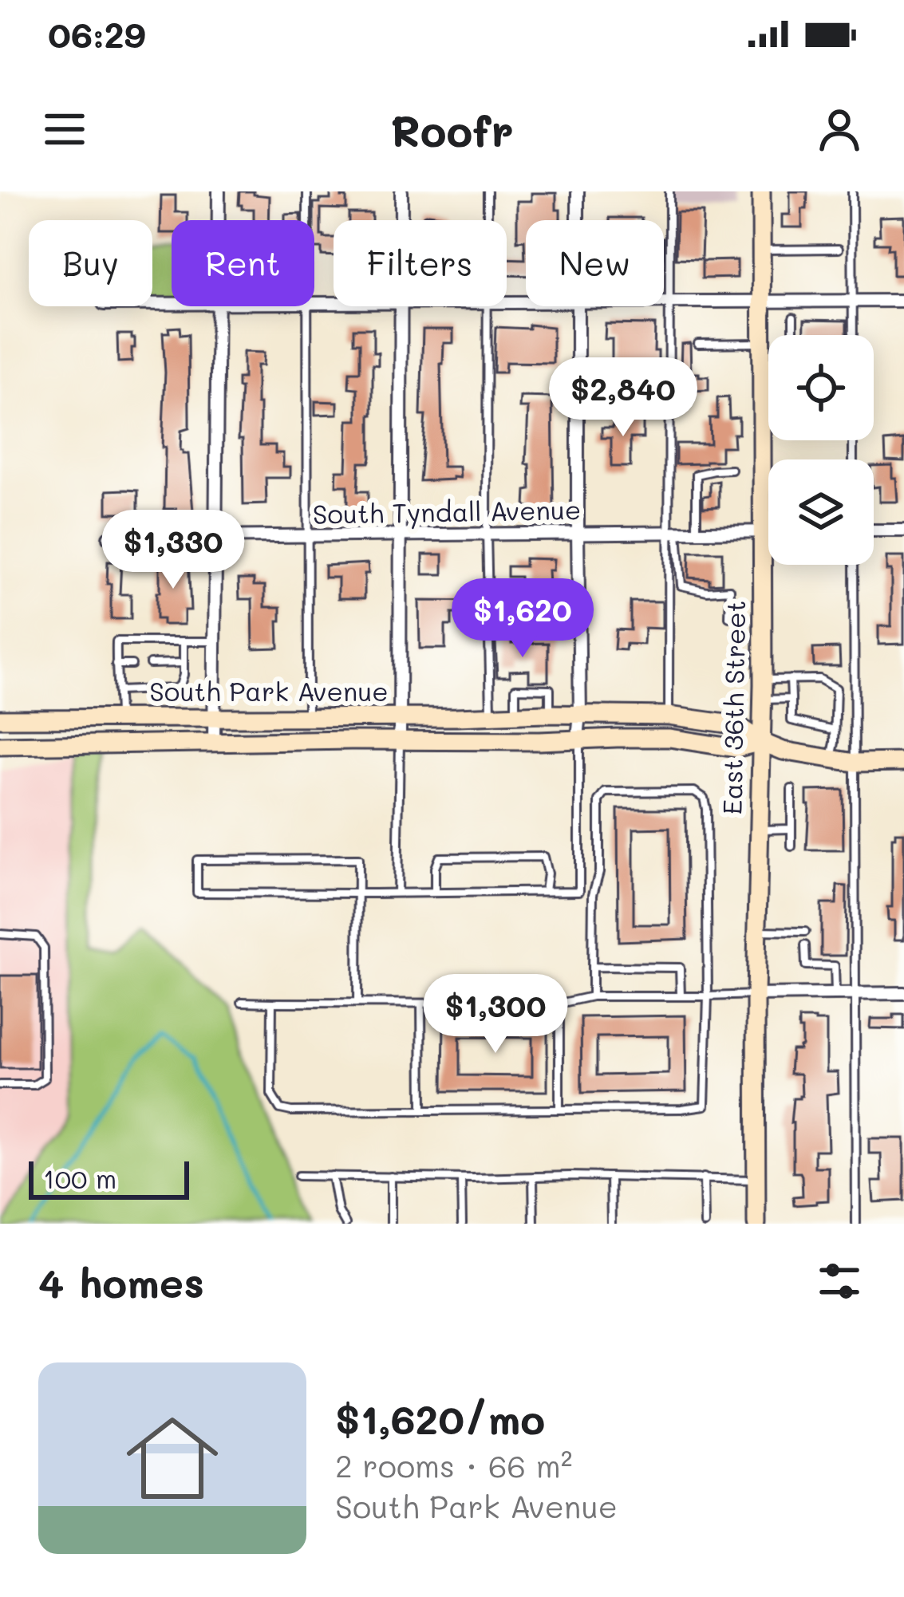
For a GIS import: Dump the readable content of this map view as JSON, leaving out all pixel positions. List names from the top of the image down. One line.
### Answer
{"streets":{"main road":["South Park Avenue","East 36th Street"],"street":["South Tyndall Avenue"]},"crossings":[["South Tyndall Avenue","East 36th Street"],["South Park Avenue","East 36th Street"]],"scale_bar":"100 m","page":{"status":"06:29","header":"Roofr","chip":["Buy","Rent","Filters","New"],"price":["$2,840","$1,330","$1,620","$1,300"],"scale":"100 m","heading":"4 homes","list":[{"name":"$1,620/mo","note":"2 rooms · 66 m² · South Park Avenue"}]}}
